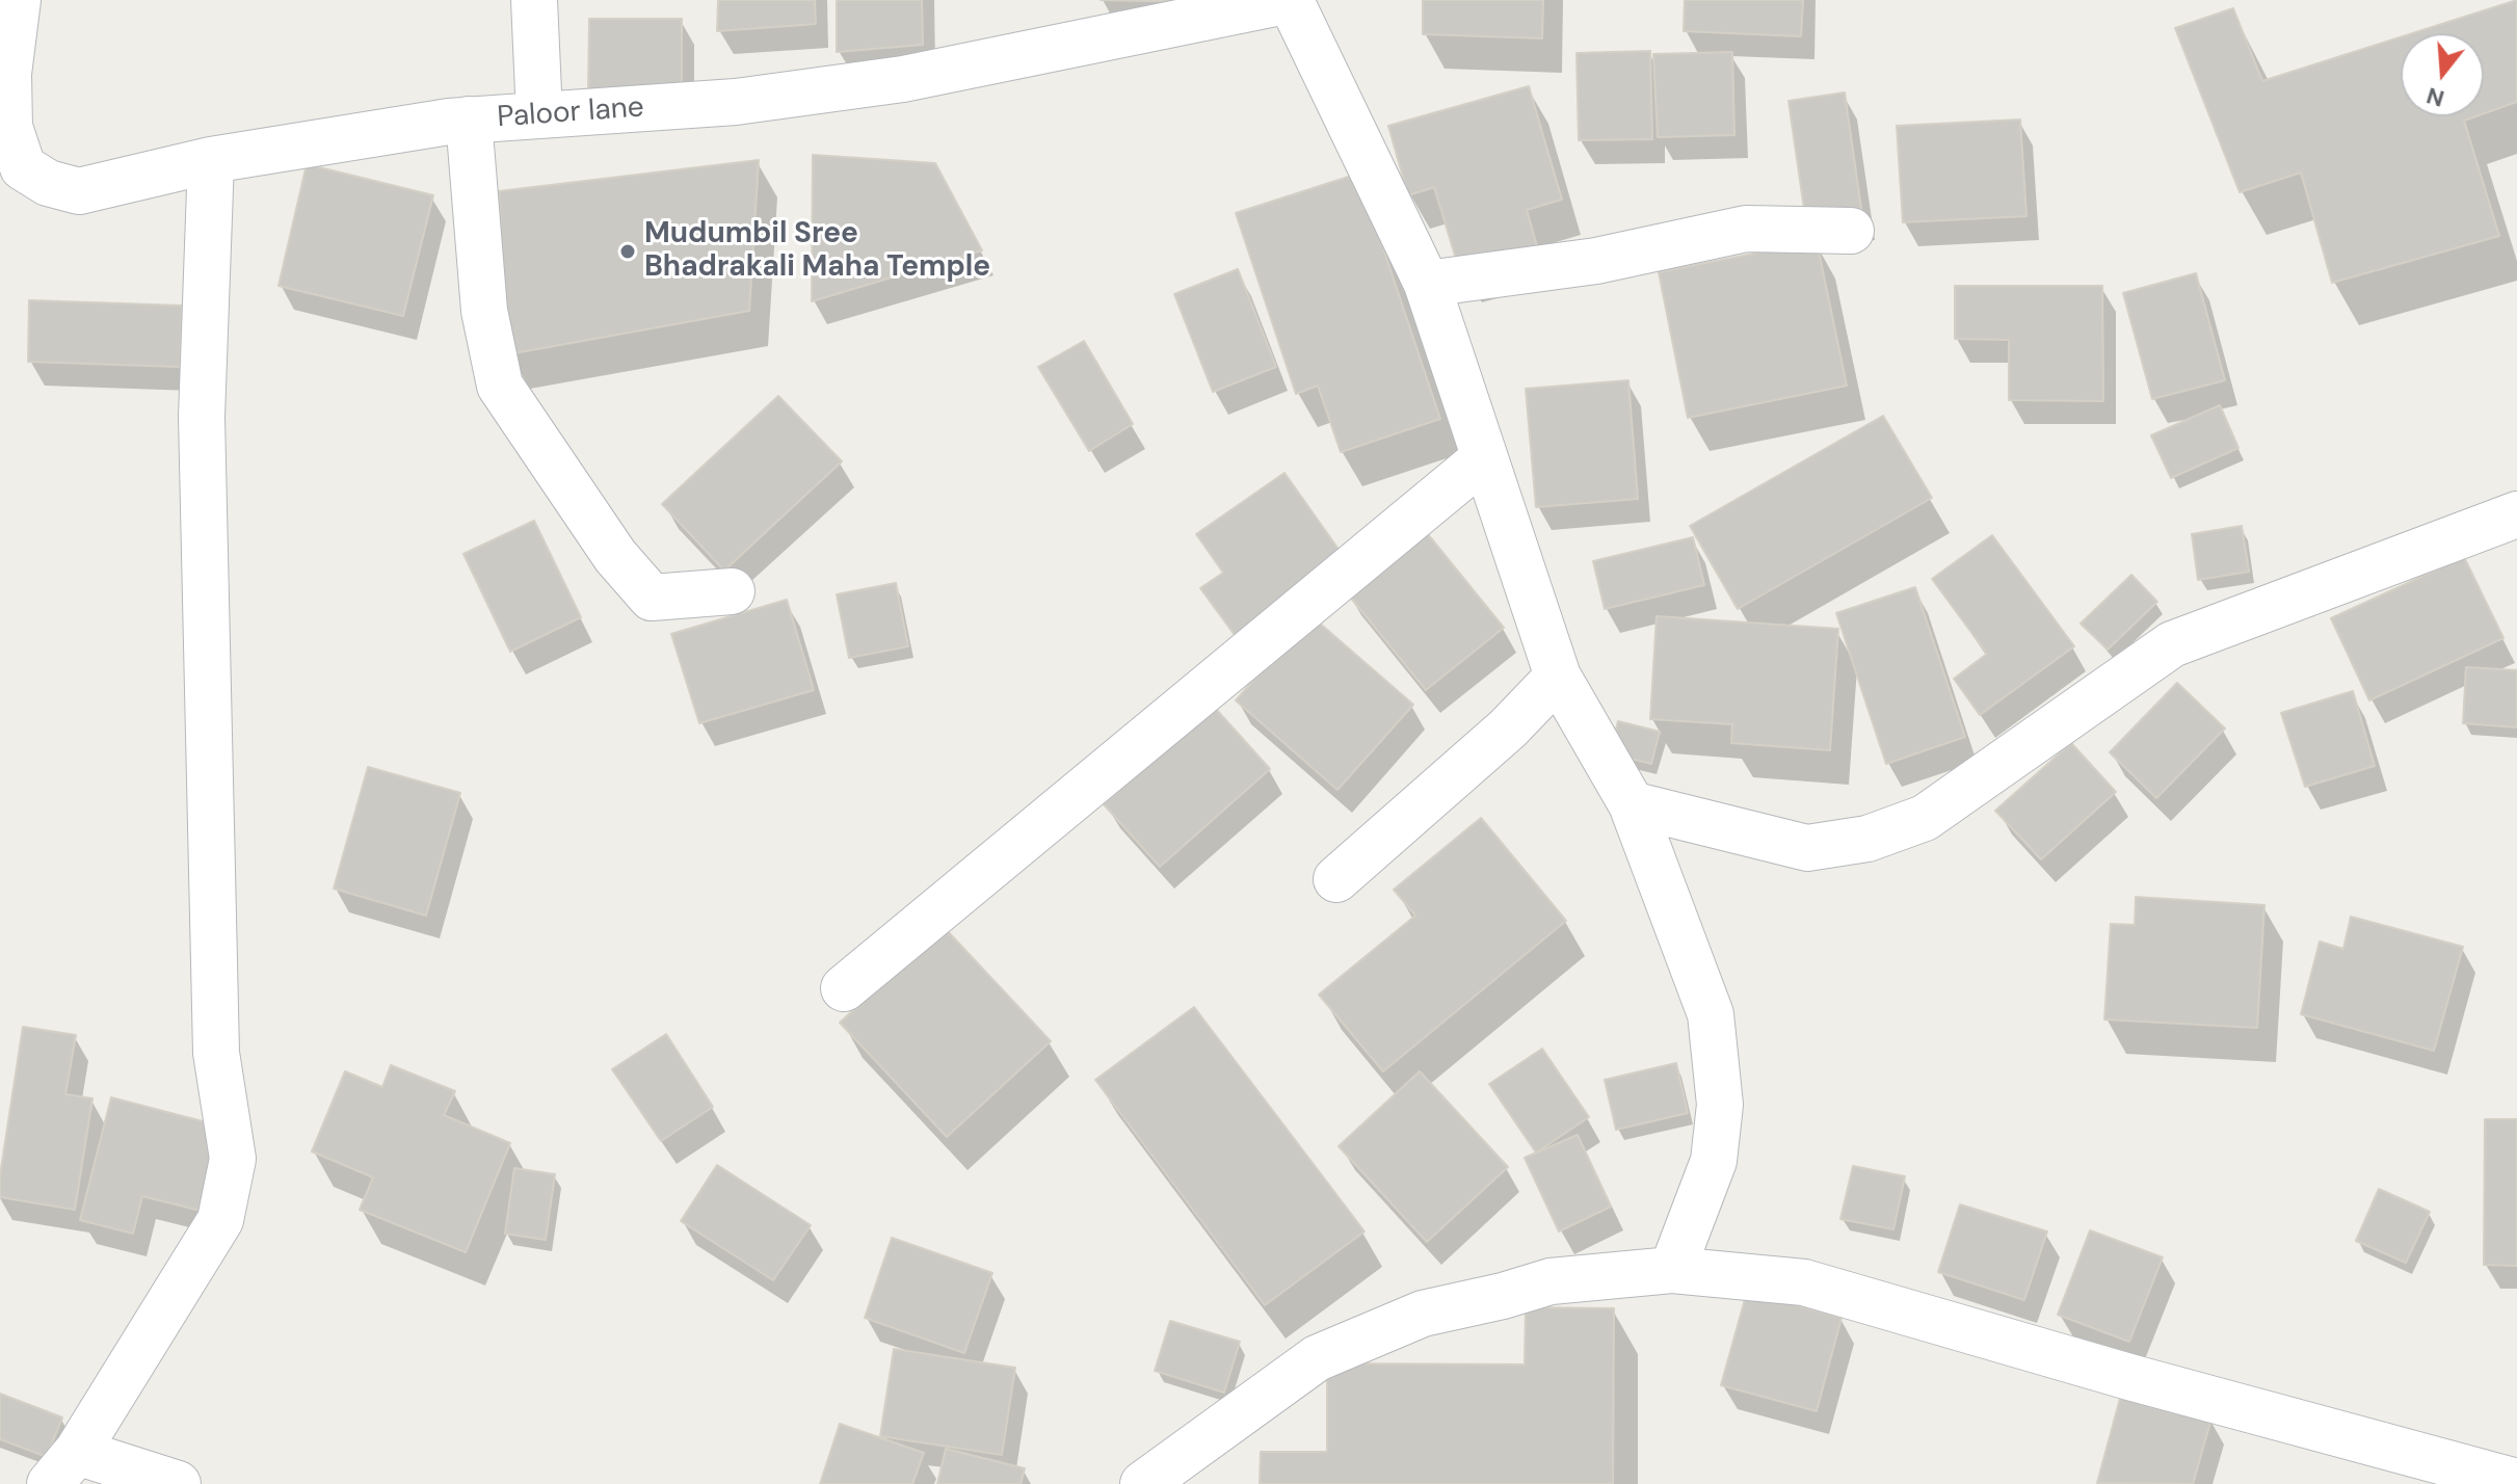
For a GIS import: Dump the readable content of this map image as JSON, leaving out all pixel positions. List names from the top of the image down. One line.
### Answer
{"streets":{"street":["Paloor lane"]},"places":["Mudumbil Sree Bhadrakali Maha Temple"],"north":"bottom"}
